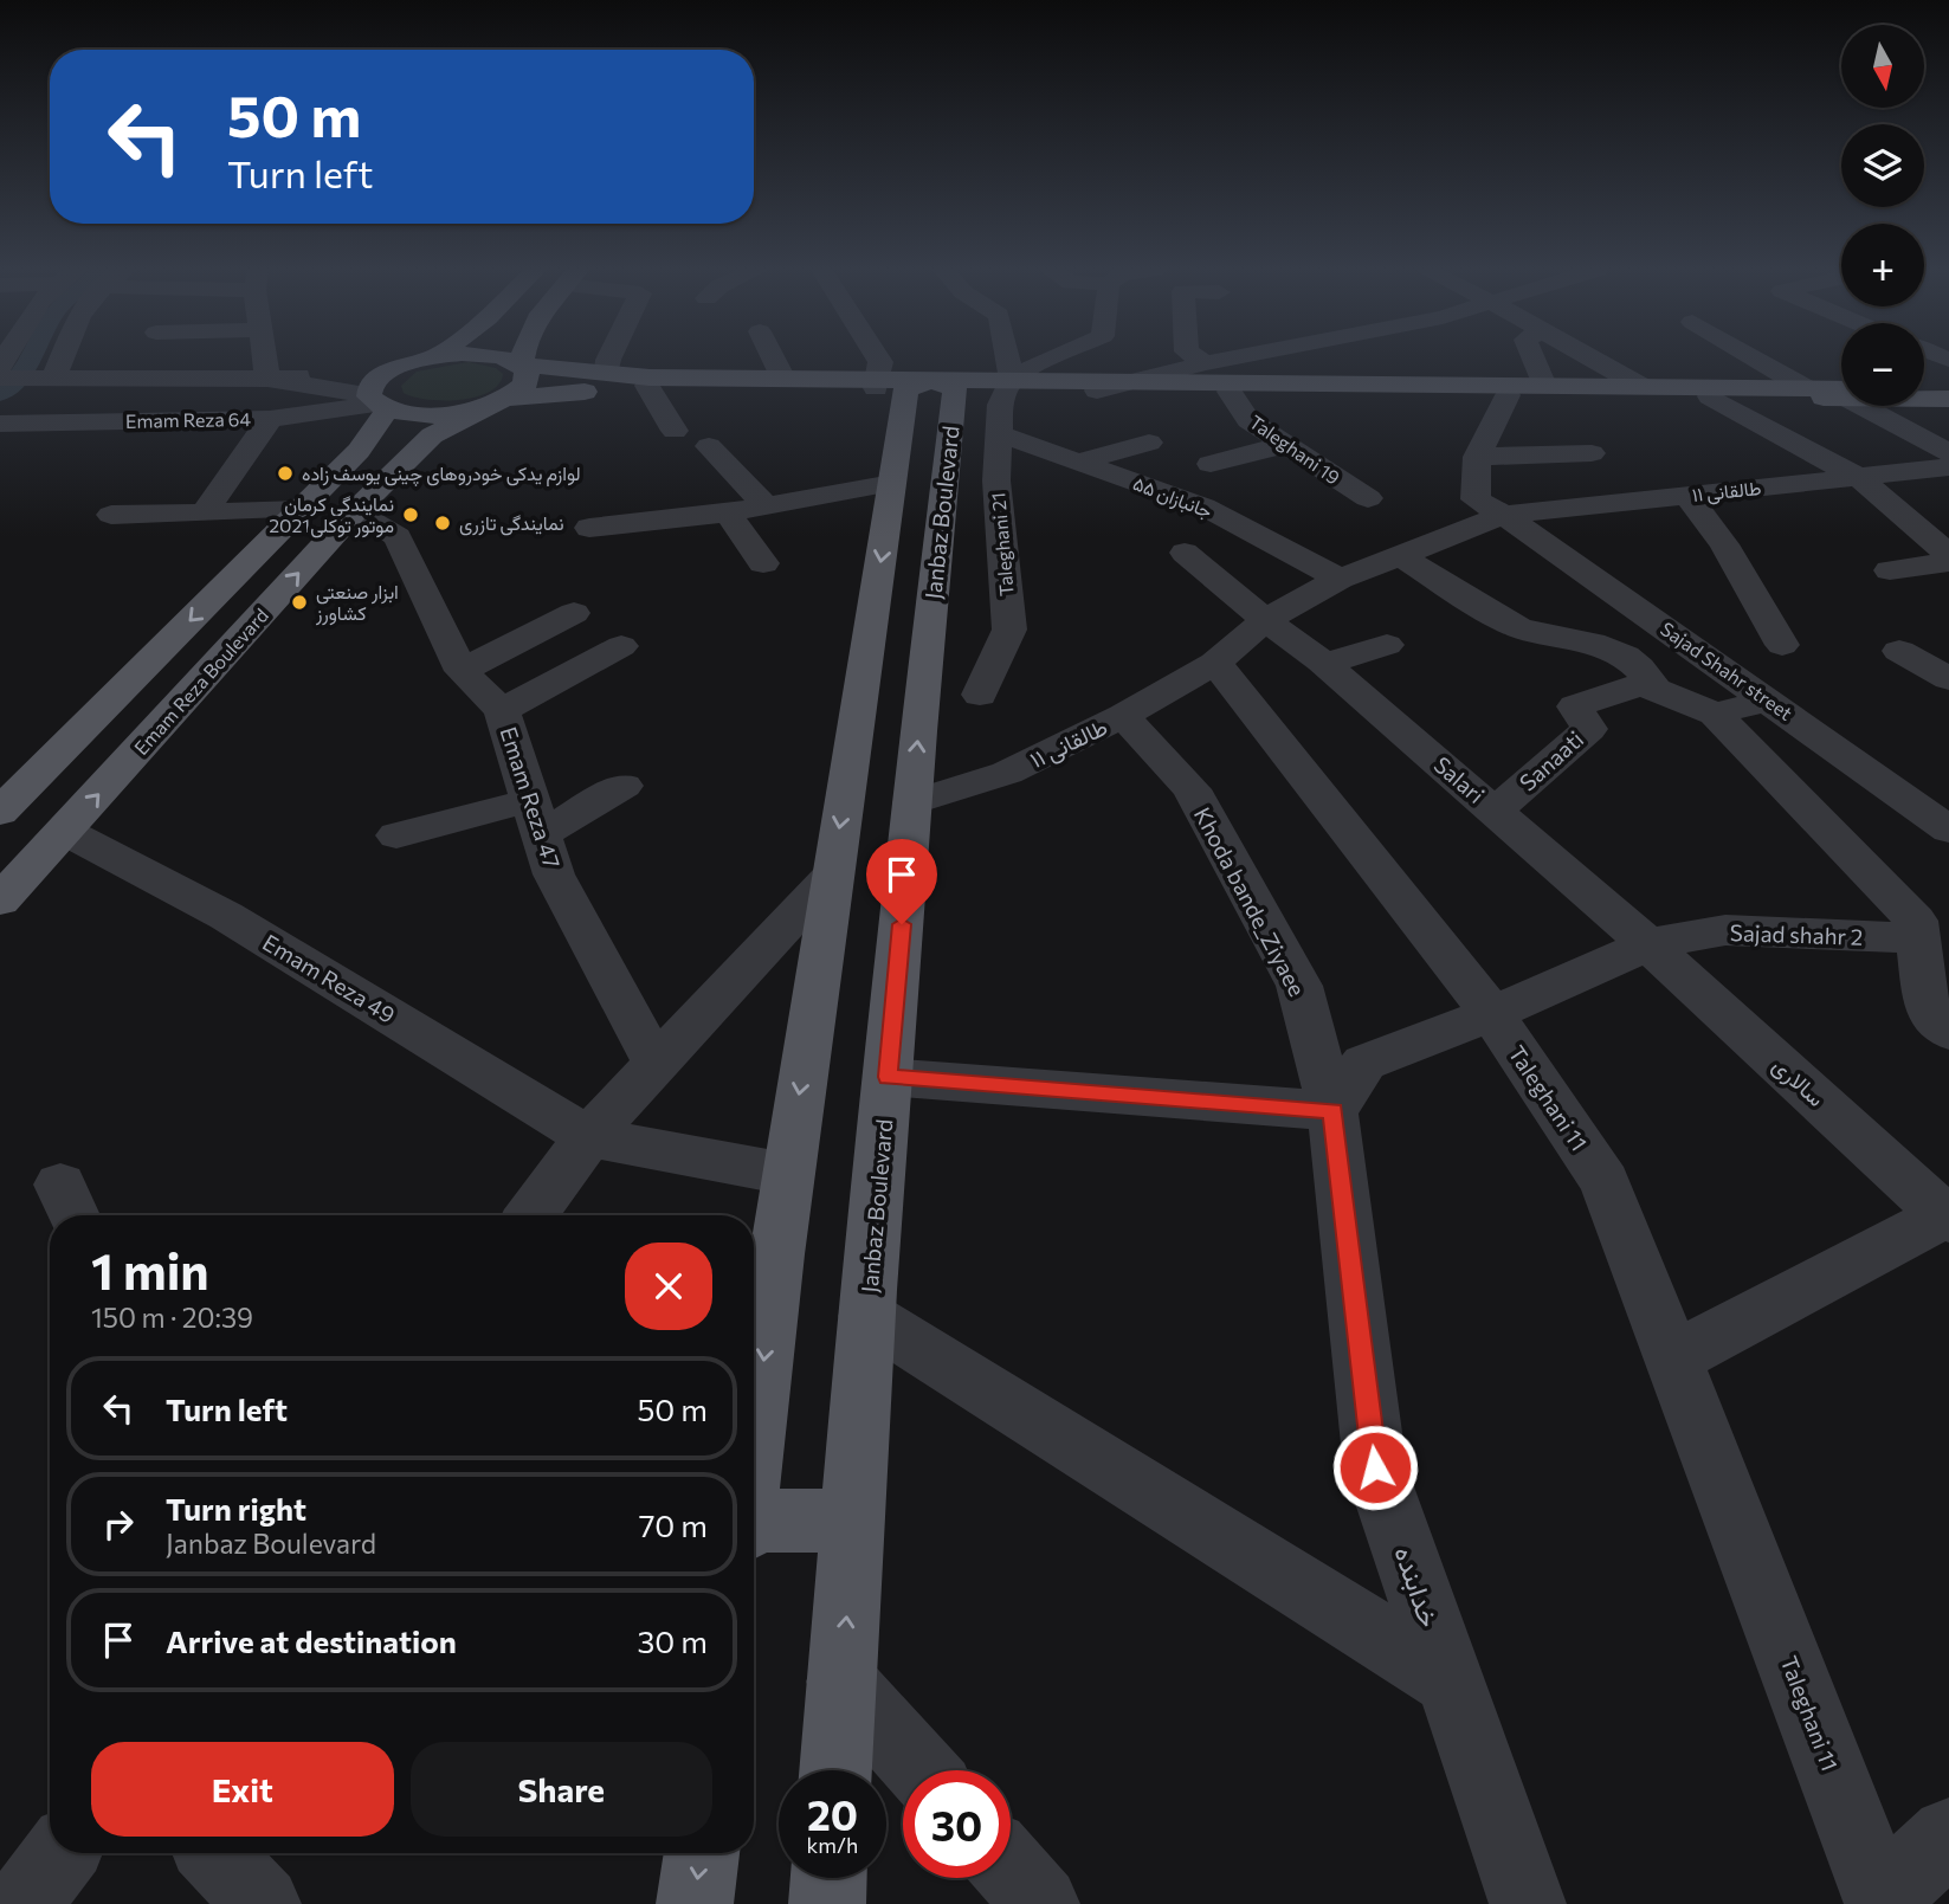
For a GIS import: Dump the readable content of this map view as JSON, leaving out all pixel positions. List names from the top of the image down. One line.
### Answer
{"streets":{"main road":["Janbaz Boulevard","Emam Reza Boulevard"],"street":["Emam Reza 64","Taleghani 19","طالقانی ۱۱","جانبازان ۵۵","Taleghani 21","Sajad Shahr street","Sanaati","Salari","Emam Reza 47","Khoda bande_Ziyaee","Sajad shahr 2","Emam Reza 49","سالاری","Taleghani 11","خدابنده"]},"crossings":[["طالقانی ۱۱","Janbaz Boulevard"],["طالقانی ۱۱","Sajad Shahr street"],["طالقانی ۱۱","Khoda bande_Ziyaee"],["طالقانی ۱۱","Taleghani 11"],["جانبازان ۵۵","Janbaz Boulevard"],["جانبازان ۵۵","Taleghani 21"],["Janbaz Boulevard","Taleghani 21"],["Emam Reza Boulevard","Emam Reza 47"],["Emam Reza Boulevard","Emam Reza 49"],["Sanaati","Salari"],["Salari","Sajad shahr 2"],["Salari","سالاری"],["Khoda bande_Ziyaee","Sajad shahr 2"],["Khoda bande_Ziyaee","خدابنده"],["Sajad shahr 2","سالاری"],["Sajad shahr 2","Taleghani 11"],["Sajad shahr 2","خدابنده"]],"places":["لوازم یدکی خودروهای چینی یوسف زاده","نمایندگی کرمان موتور توکلی2021","نمایندگی تازری","ابزار صنعتی کشاورز"],"north":"bottom","page":{"map_buttons":["+","−"],"turn":["50 m","Turn left"],"heading":["1 min","150 m · 20:39"],"list":[{"name":"Turn left","value":"50 m"},{"name":"Turn right","note":"Janbaz Boulevard","value":"70 m"},{"name":"Arrive at destination","value":"30 m"}],"buttons":["Exit","Share"],"speed":"20 km/h","limit":"30"}}
